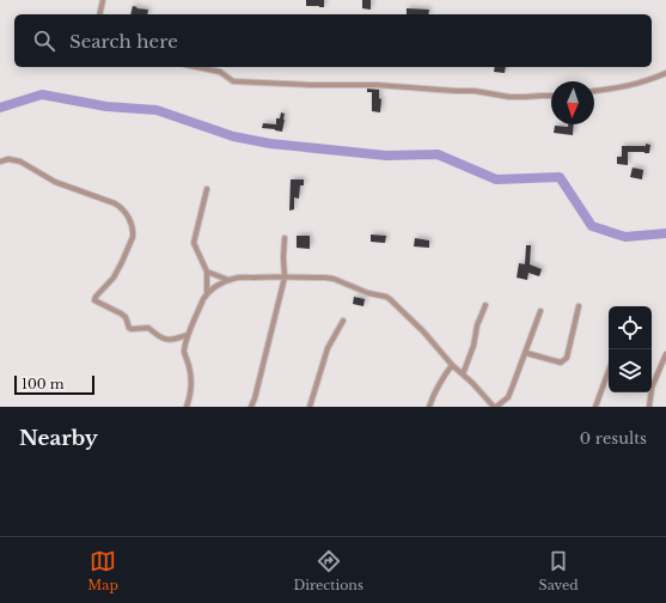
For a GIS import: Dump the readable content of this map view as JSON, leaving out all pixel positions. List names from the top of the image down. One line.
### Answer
{"scale_bar":"100 m","north":"bottom","page":{"search":"Search here","scale":"100 m","heading":["Nearby","0 results"],"nav":["Map","Directions","Saved"]}}
